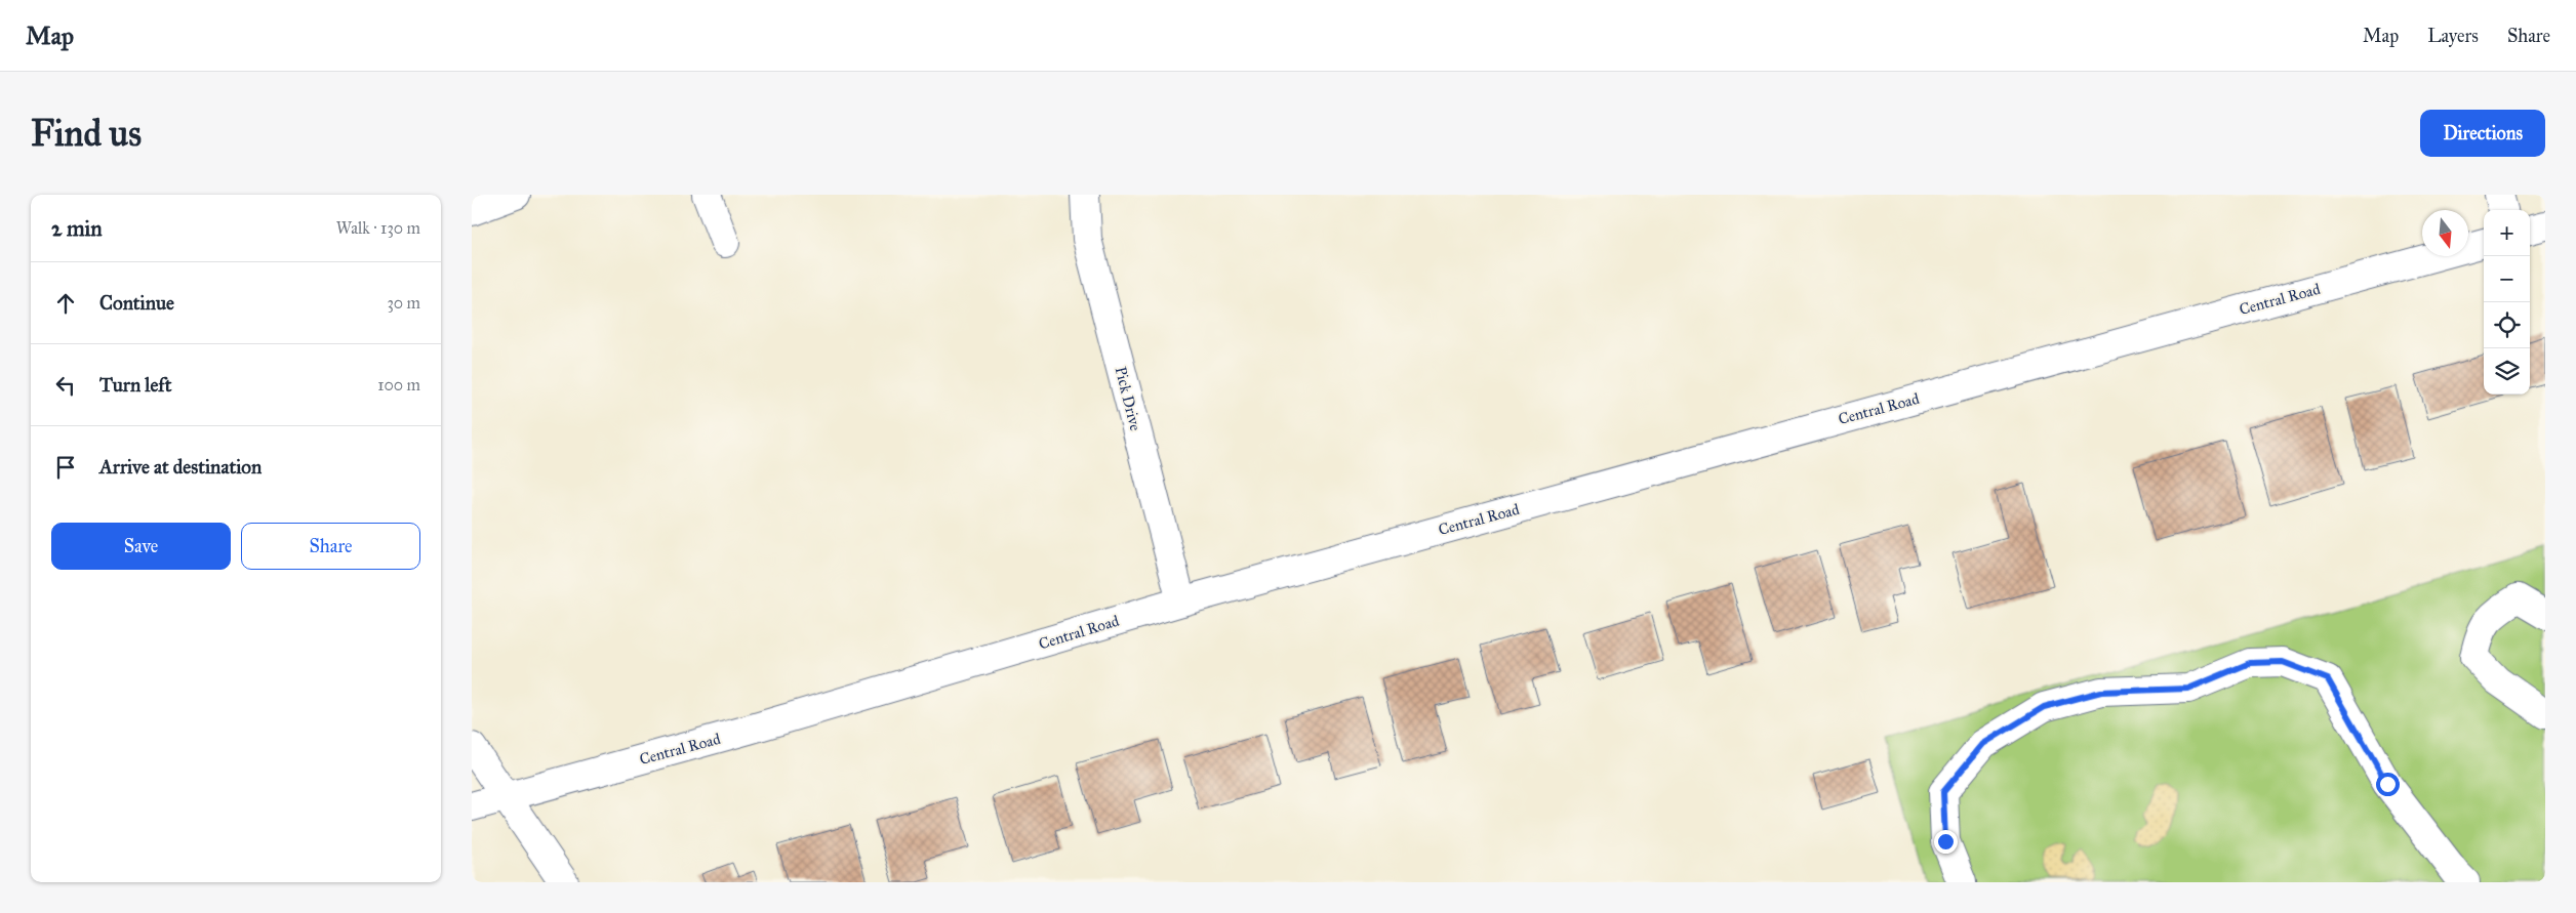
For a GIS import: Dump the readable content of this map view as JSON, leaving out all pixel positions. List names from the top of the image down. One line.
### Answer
{"streets":{"main road":["Central Road","Pick Drive"]},"crossings":[["Central Road","Pick Drive"]],"north":"bottom","page":{"header":"Map","nav":["Map","Layers","Share"],"buttons":["Directions",["Save","Share"]],"title":"Find us","heading":["2 min","Walk · 130 m"],"map_buttons":["+","−"],"list":[["Continue","30 m"],["Turn left","100 m"],"Arrive at destination"]}}
